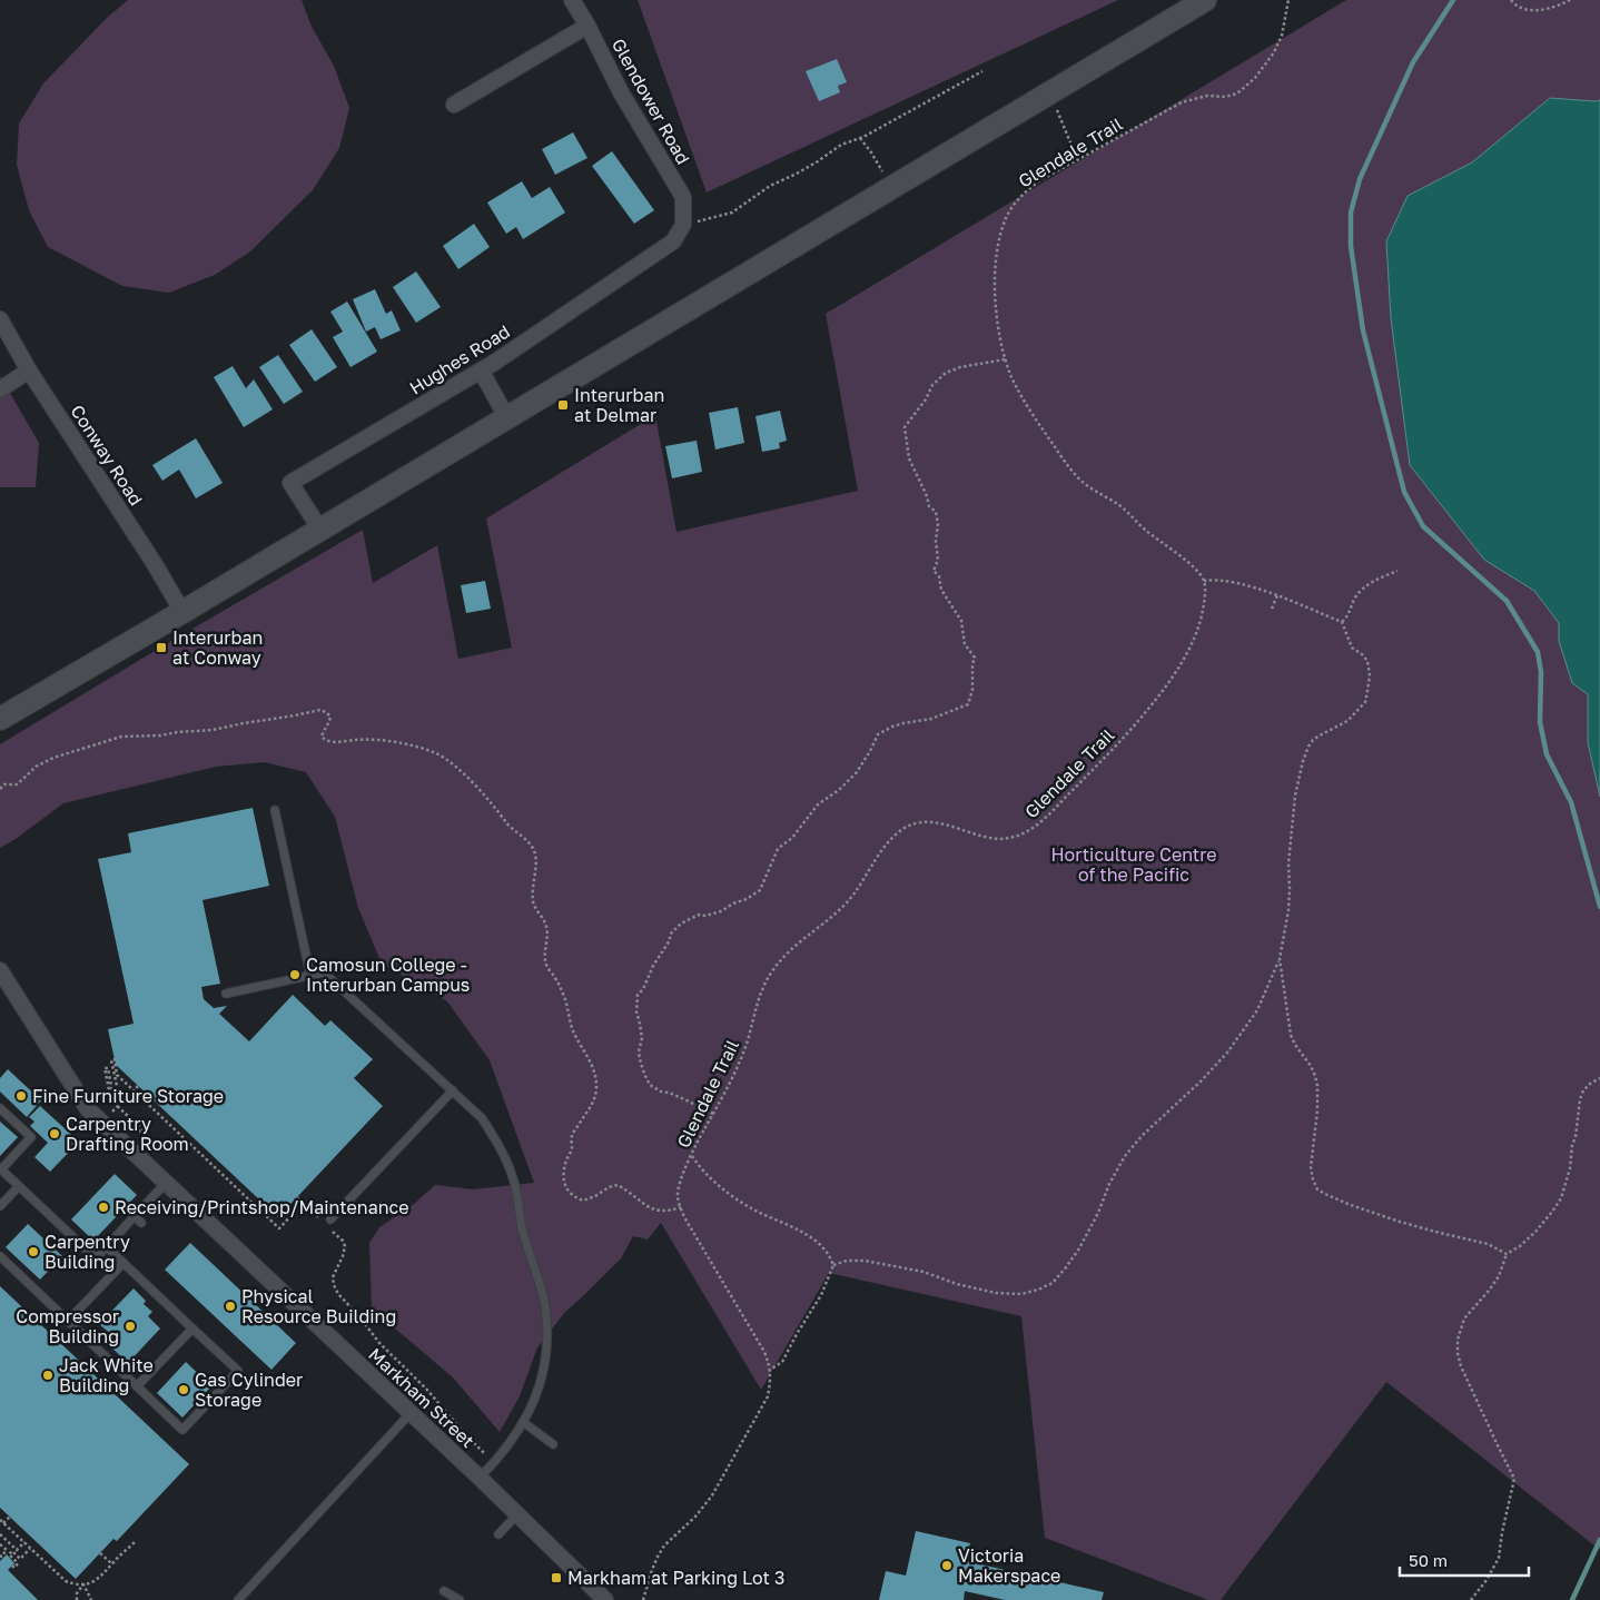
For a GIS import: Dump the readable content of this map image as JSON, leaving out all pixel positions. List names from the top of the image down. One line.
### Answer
{"streets":{"street":["Glendower Road","Hughes Road","Conway Road","Markham Street"],"path":["Glendale Trail"]},"crossings":[["Glendower Road","Hughes Road"]],"parks":["Horticulture Centre of the Pacific"],"places":{"transit":["Interurban at Delmar","Interurban at Conway","Markham at Parking Lot 3"],"other":["Camosun College - Interurban Campus","Fine Furniture Storage","Carpentry Drafting Room","Receiving/Printshop/Maintenance","Carpentry Building","Physical Resource Building","Compressor Building","Jack White Building","Gas Cylinder Storage","Victoria Makerspace"]},"scale_bar":"50 m"}
